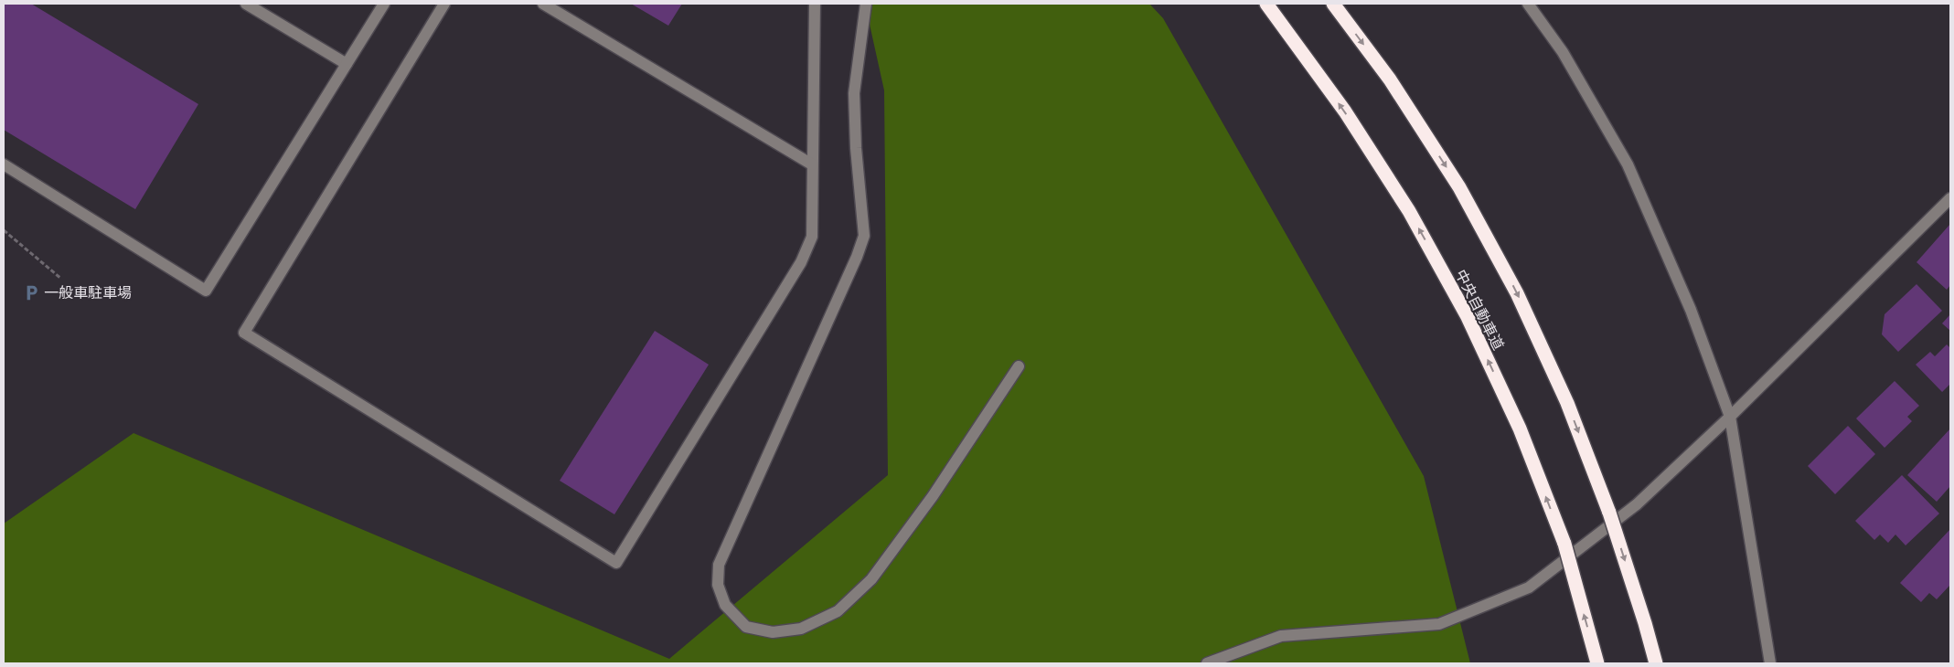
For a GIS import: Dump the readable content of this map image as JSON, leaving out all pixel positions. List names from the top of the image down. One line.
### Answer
{"streets":{"highway":["中央自動車道"]},"places":{"parking":["一般車駐車場"]}}
